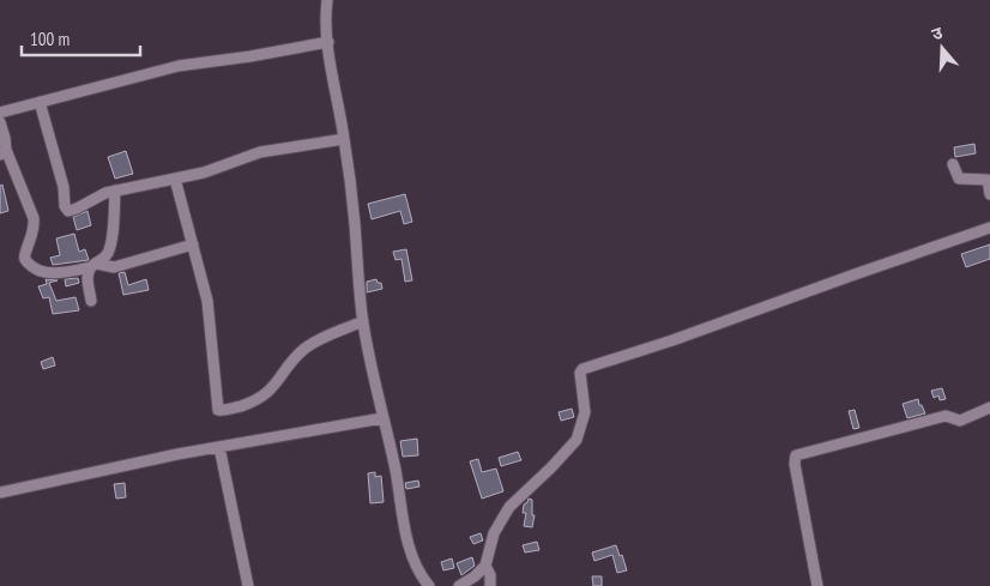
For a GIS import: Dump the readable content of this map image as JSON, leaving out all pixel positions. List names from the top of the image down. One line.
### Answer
{"scale_bar":"100 m","north":"top"}
